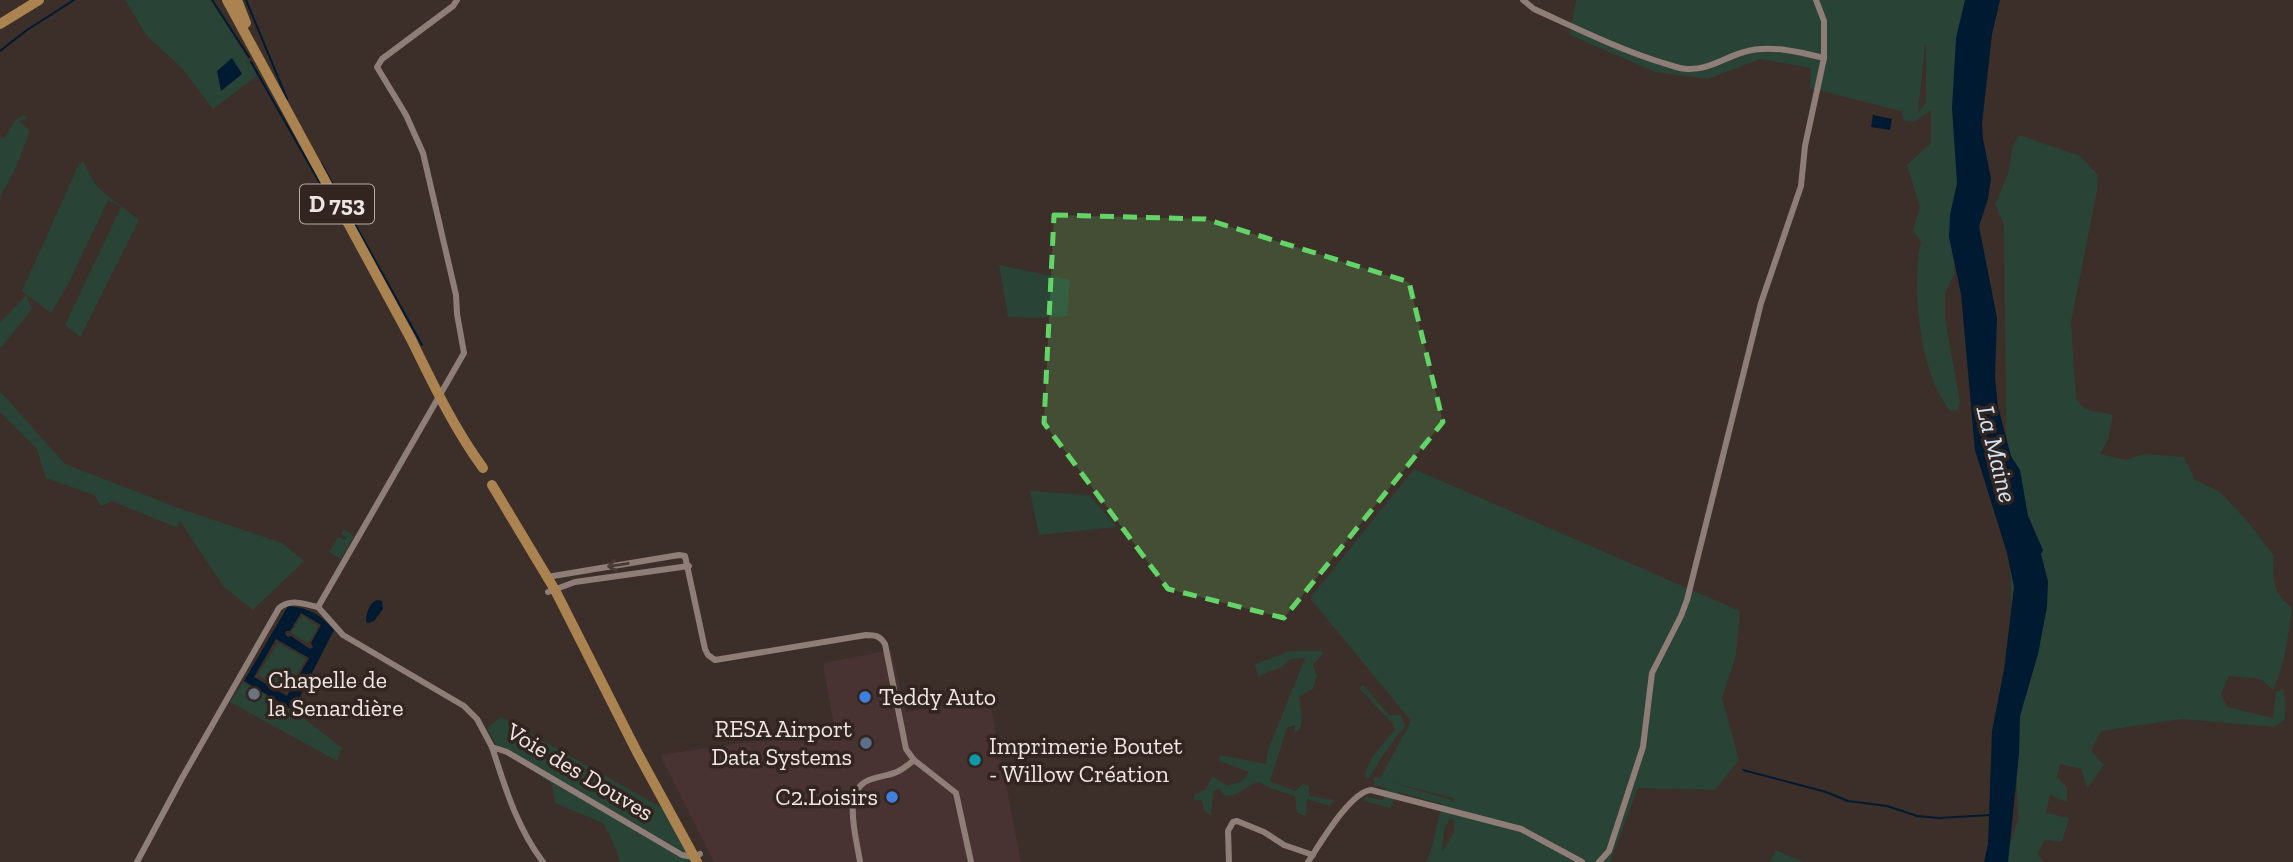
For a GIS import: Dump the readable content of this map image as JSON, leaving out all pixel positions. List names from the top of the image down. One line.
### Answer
{"streets":{"main road":["D 753"],"street":["Voie des Douves"]},"crossings":[["D 753","Voie des Douves"]],"water":["La Maine"],"places":["Chapelle de la Senardière","Teddy Auto","RESA Airport Data Systems","Imprimerie Boutet - Willow Création","C2.Loisirs"]}
